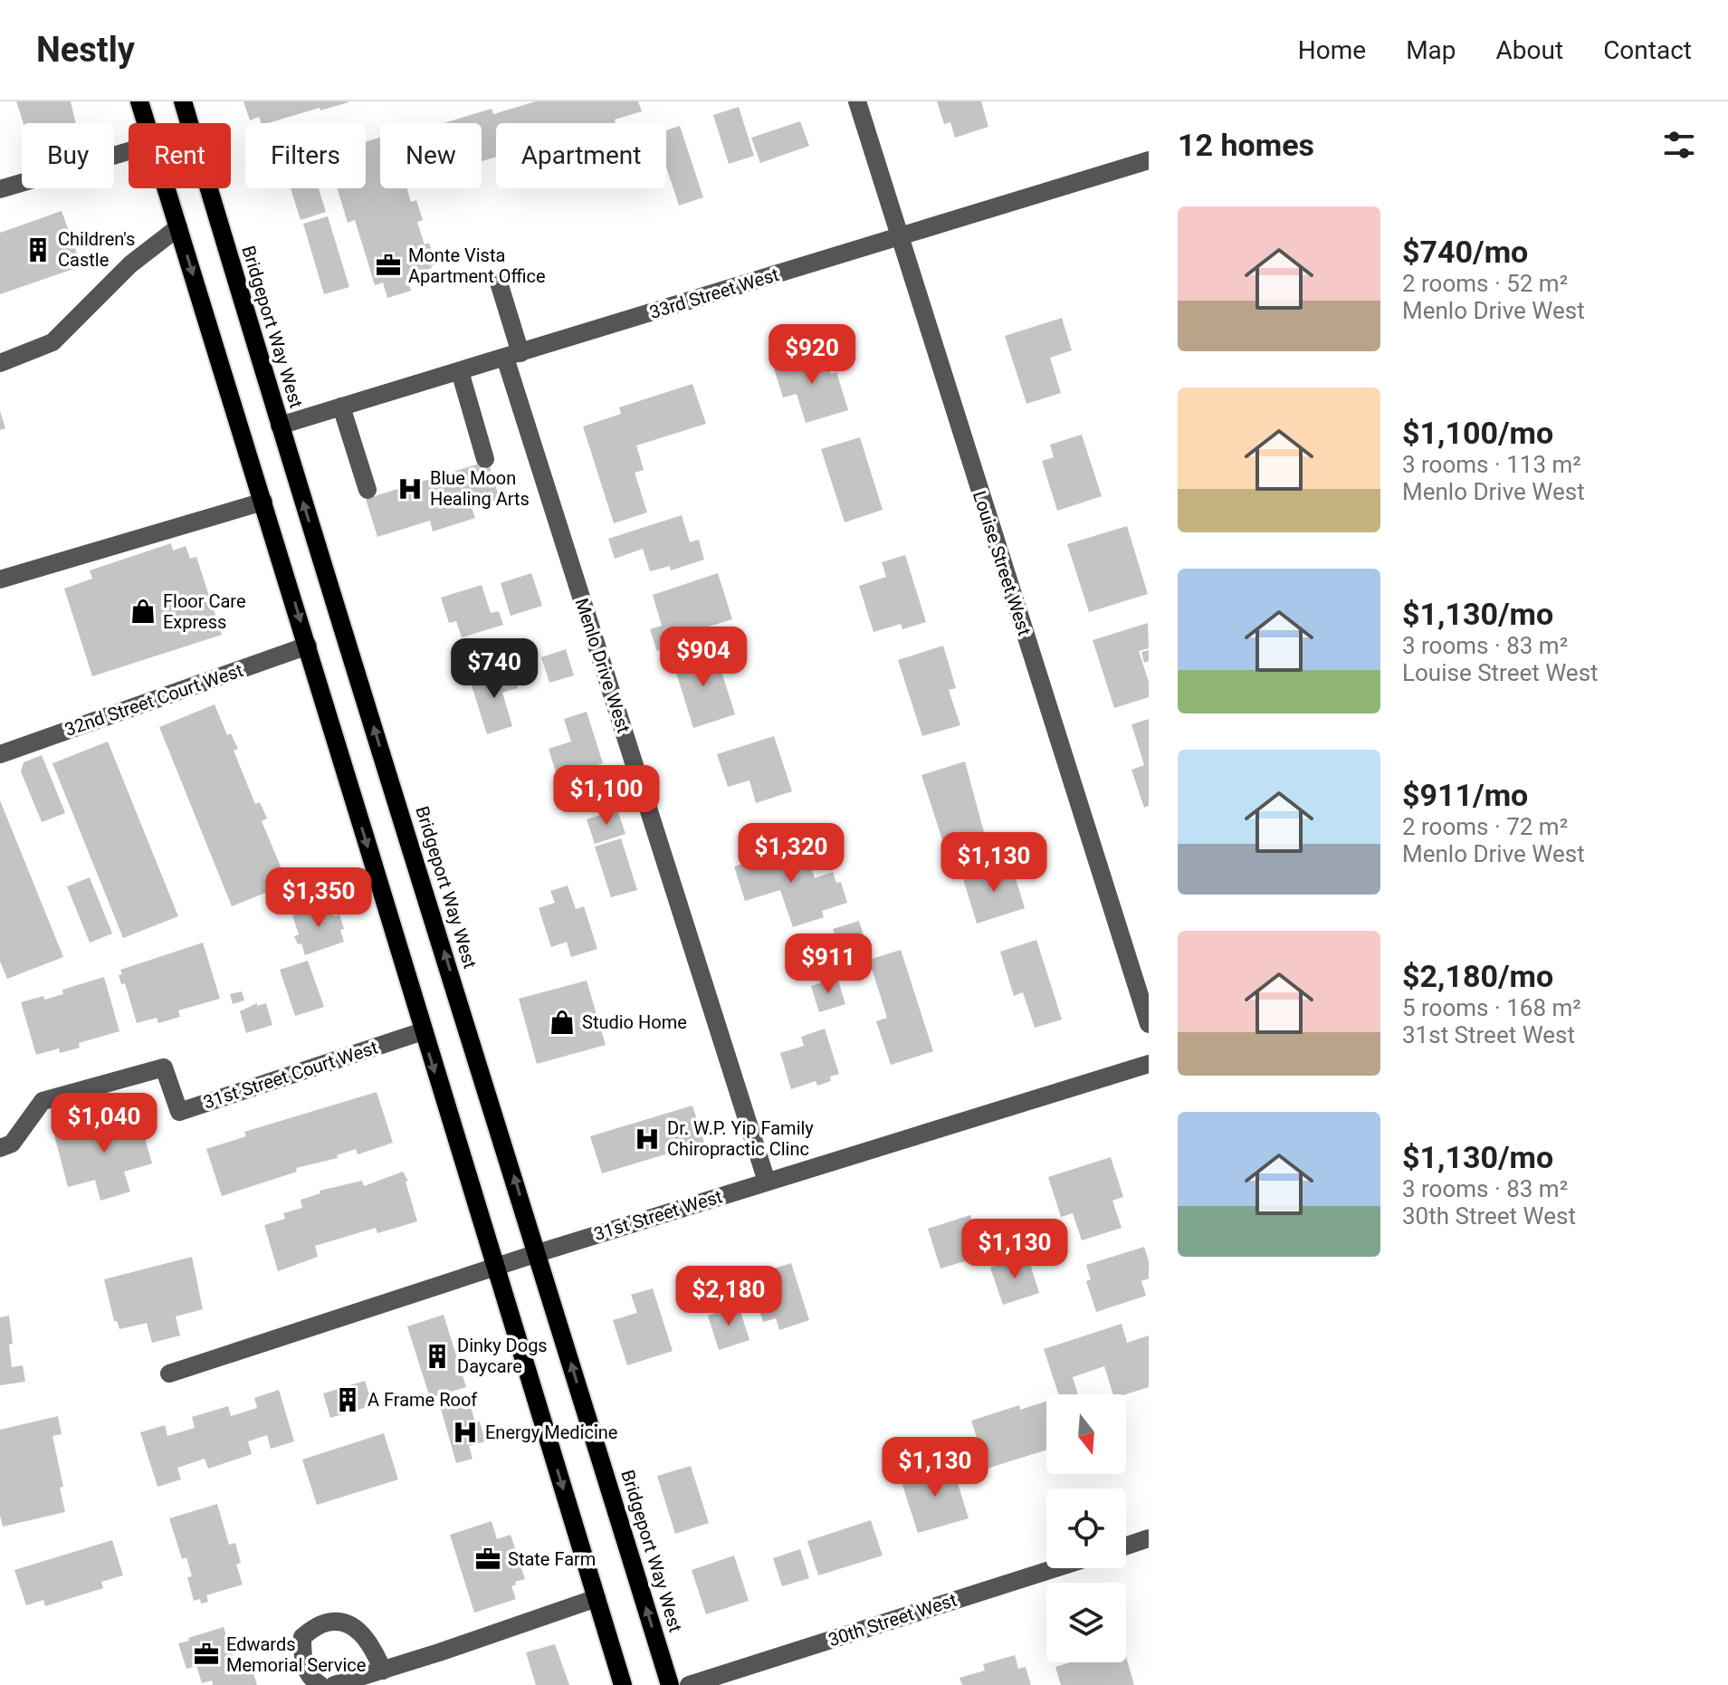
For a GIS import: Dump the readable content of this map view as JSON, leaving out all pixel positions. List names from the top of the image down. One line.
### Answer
{"streets":{"main road":["Bridgeport Way West"],"street":["33rd Street West","Louise Street West","Menlo Drive West","32nd Street Court West","31st Street Court West","31st Street West","30th Street West"]},"crossings":[["33rd Street West","Bridgeport Way West"],["33rd Street West","Louise Street West"],["33rd Street West","Menlo Drive West"],["Bridgeport Way West","31st Street West"],["Menlo Drive West","31st Street West"]],"places":{"building":["Children's Castle","Dinky Dogs Daycare","A Frame Roof"],"office":["Monte Vista Apartment Office","State Farm","Edwards Memorial Service"],"hospital":["Blue Moon Healing Arts","Dr. W.P. Yip Family Chiropractic Clinc","Energy Medicine"],"shop":["Floor Care Express","Studio Home"]},"north":"bottom","page":{"header":"Nestly","nav":["Home","Map","About","Contact"],"heading":"12 homes","chip":["Buy","Rent","Filters","New","Apartment"],"list":[{"name":"$740/mo","note":"2 rooms · 52 m² · Menlo Drive West"},{"name":"$1,100/mo","note":"3 rooms · 113 m² · Menlo Drive West"},{"name":"$1,130/mo","note":"3 rooms · 83 m² · Louise Street West"},{"name":"$911/mo","note":"2 rooms · 72 m² · Menlo Drive West"},{"name":"$2,180/mo","note":"5 rooms · 168 m² · 31st Street West"},{"name":"$1,130/mo","note":"3 rooms · 83 m² · 30th Street West"}],"price":["$920","$904","$740","$1,100","$1,320","$1,130","$1,350","$911","$1,040","$1,130","$2,180","$1,130"]}}
